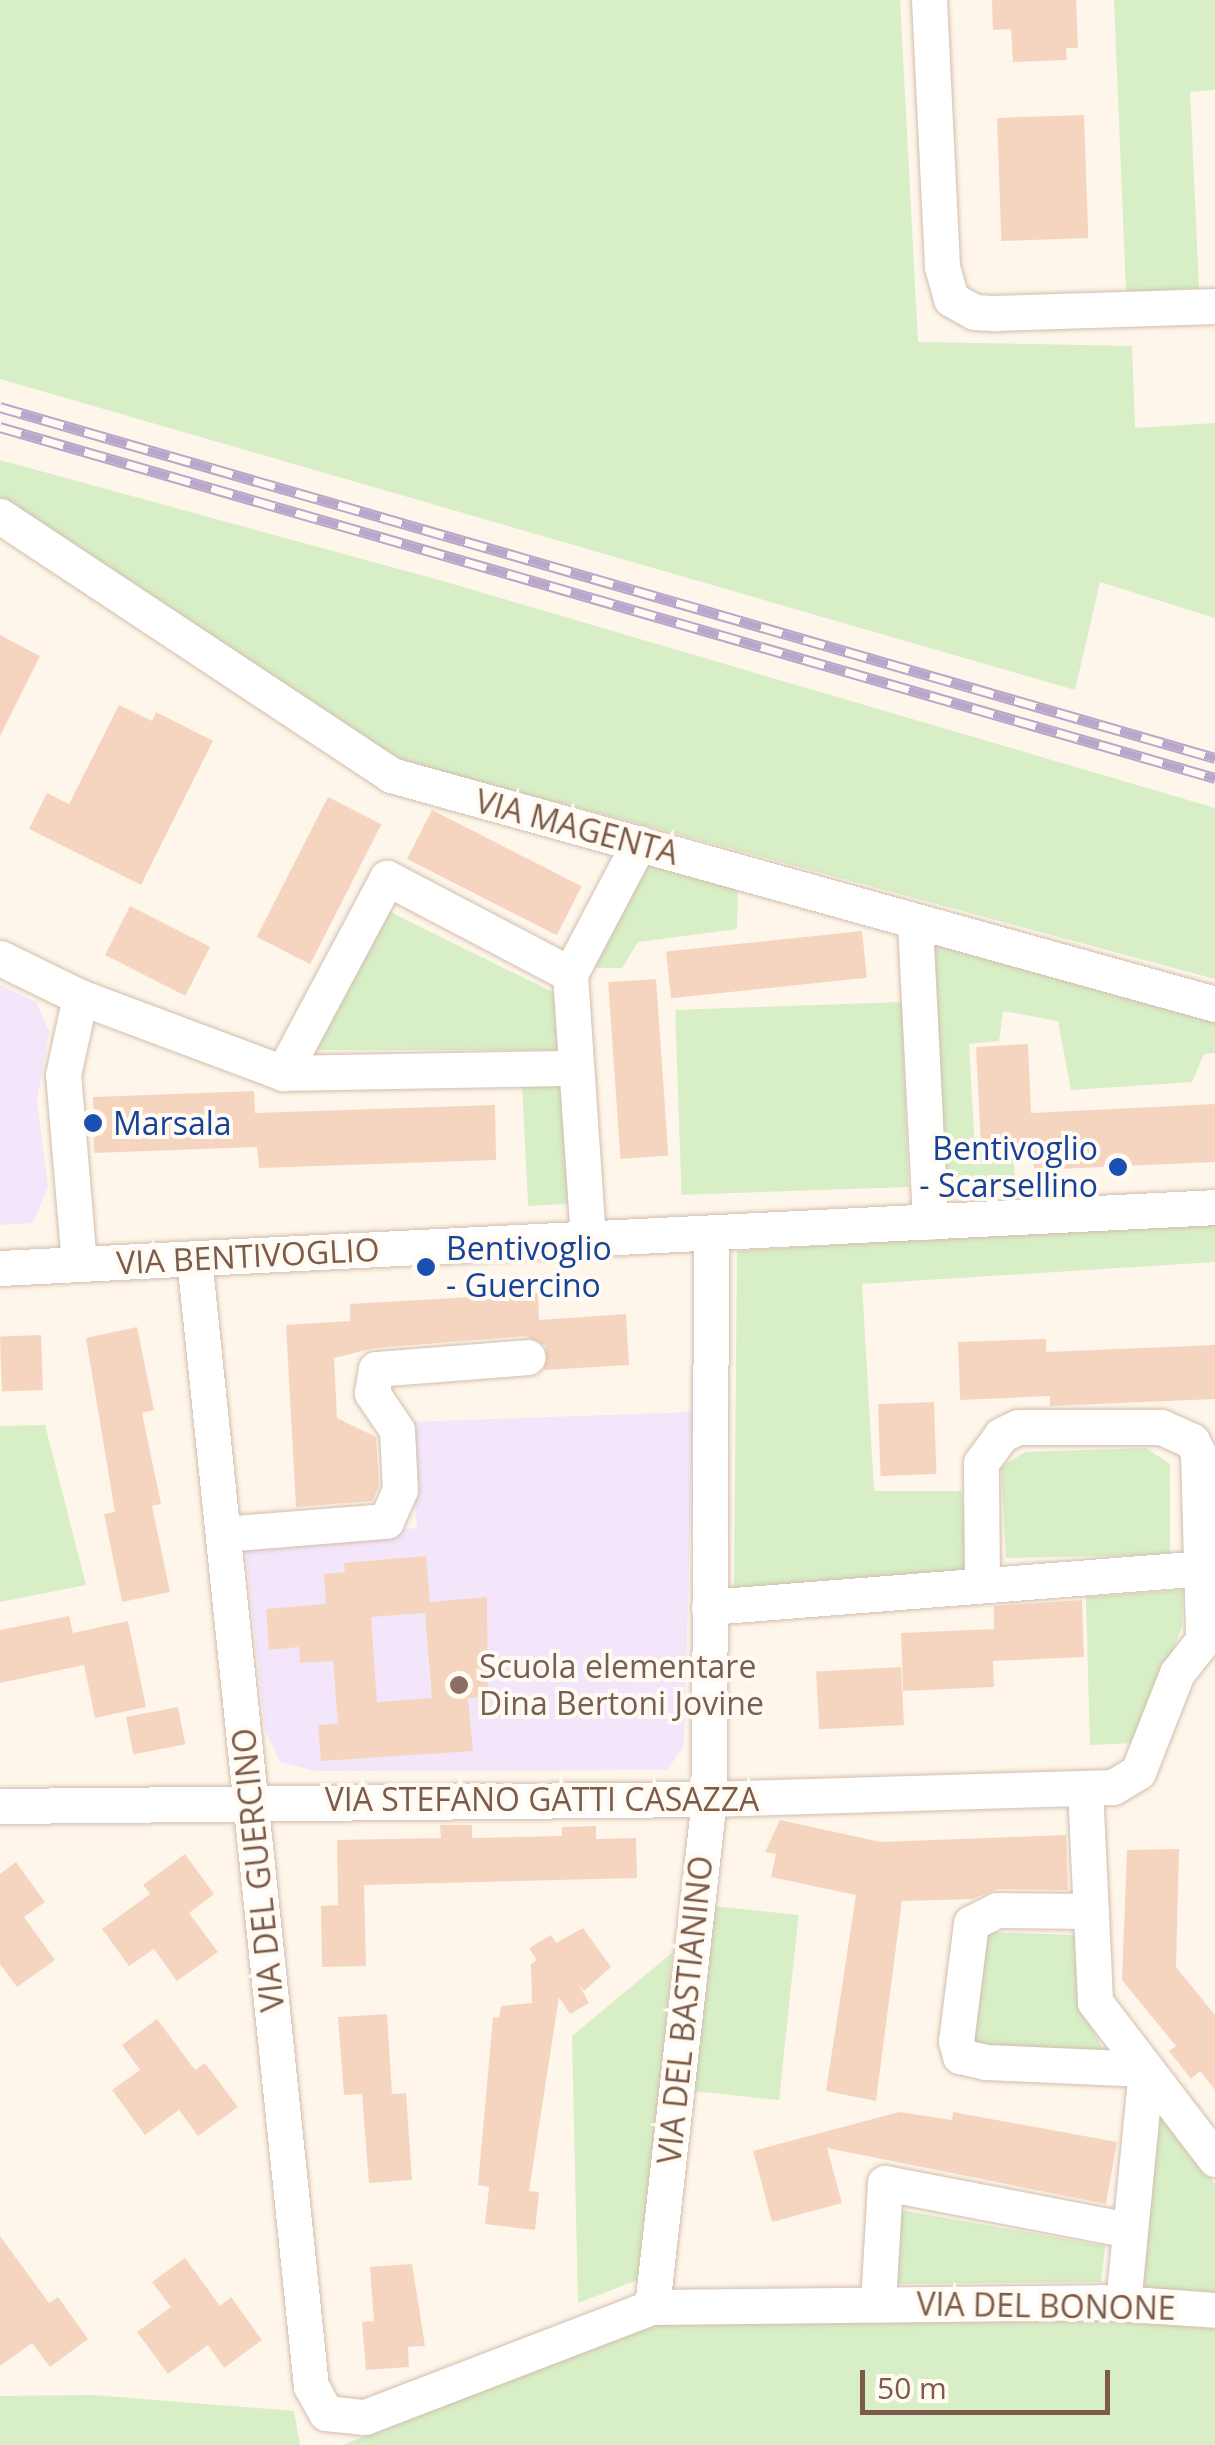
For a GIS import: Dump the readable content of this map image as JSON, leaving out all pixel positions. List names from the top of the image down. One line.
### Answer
{"streets":{"street":["VIA MAGENTA","VIA BENTIVOGLIO","VIA STEFANO GATTI CASAZZA","VIA DEL GUERCINO","VIA DEL BASTIANINO","VIA DEL BONONE"]},"crossings":[["VIA BENTIVOGLIO","VIA DEL GUERCINO"],["VIA BENTIVOGLIO","VIA DEL BASTIANINO"],["VIA STEFANO GATTI CASAZZA","VIA DEL GUERCINO"],["VIA STEFANO GATTI CASAZZA","VIA DEL BASTIANINO"],["VIA DEL GUERCINO","VIA DEL BONONE"],["VIA DEL BASTIANINO","VIA DEL BONONE"]],"places":["Marsala","Bentivoglio - Scarsellino","Bentivoglio - Guercino","Scuola elementare Dina Bertoni Jovine"],"scale_bar":"50 m"}
